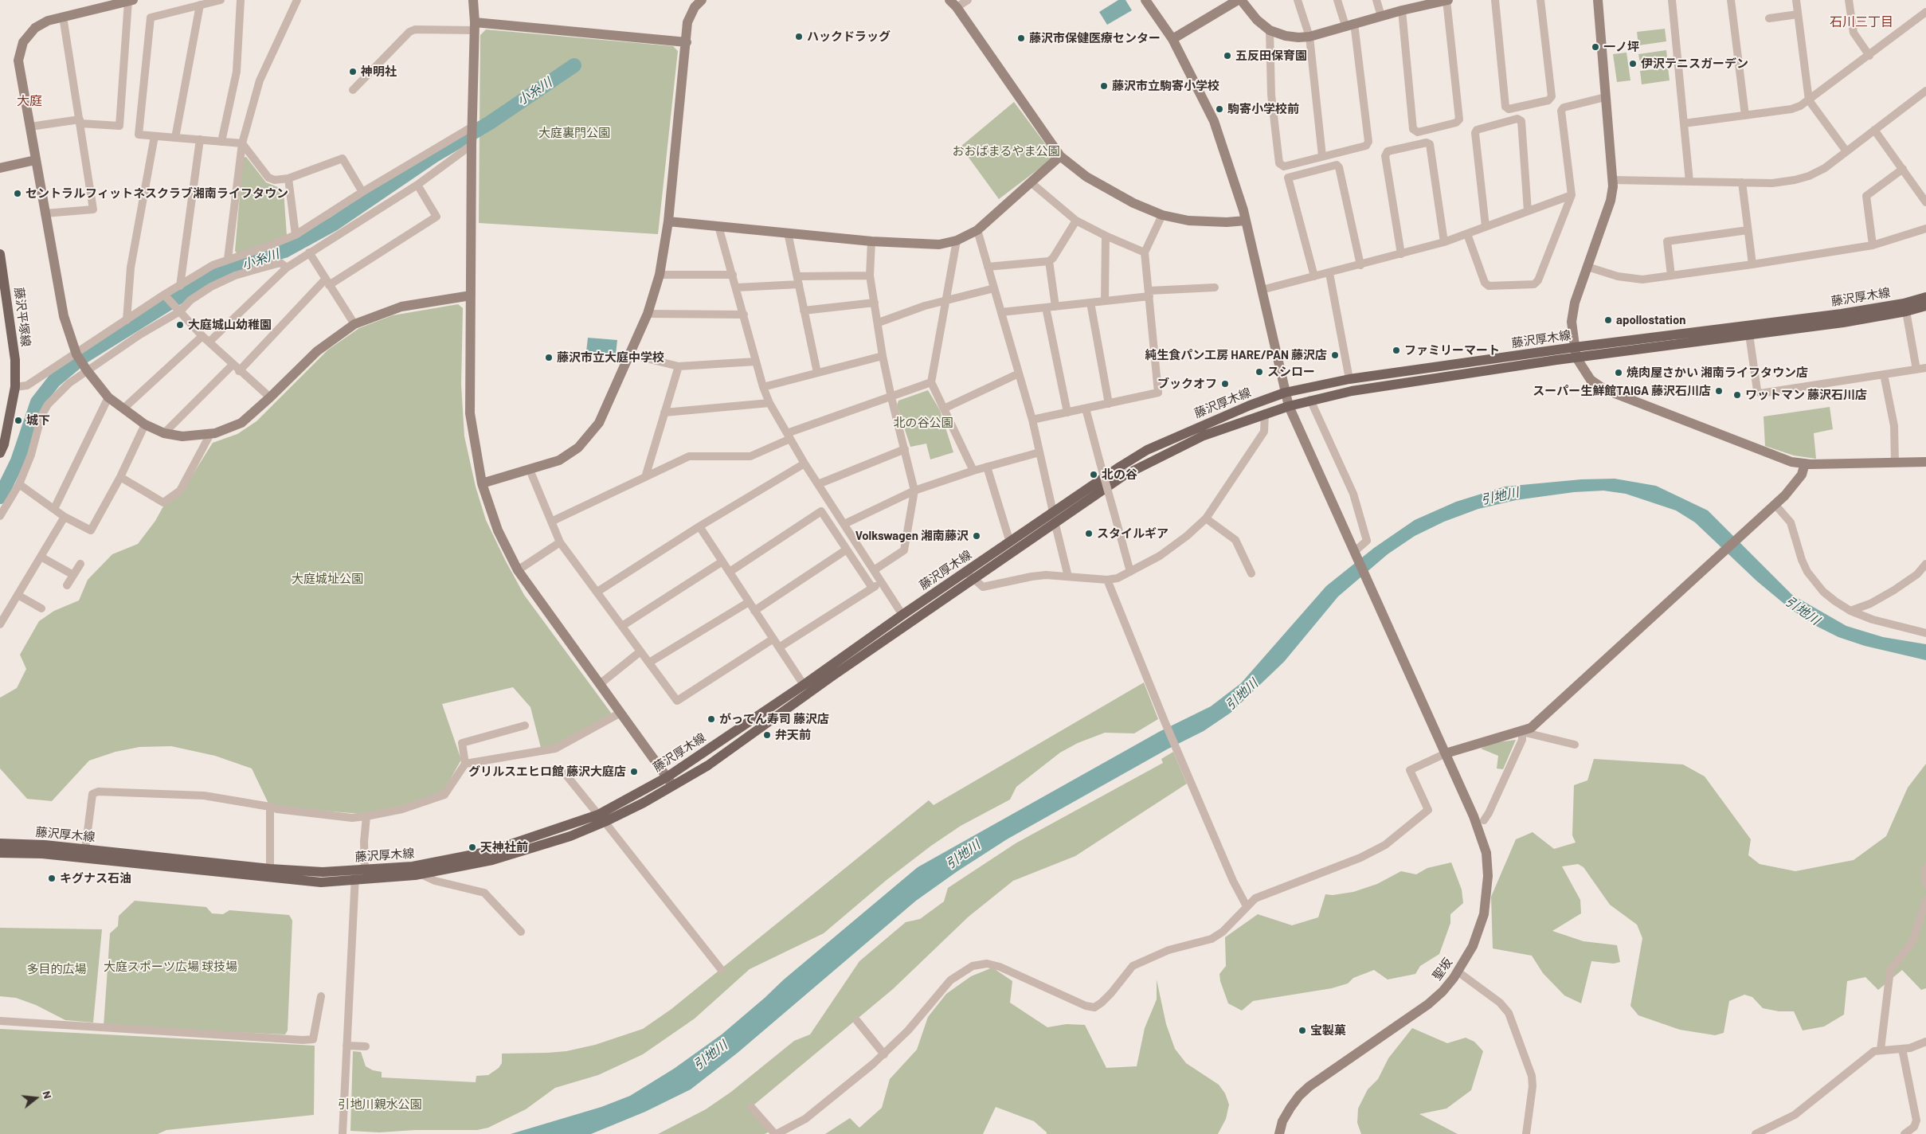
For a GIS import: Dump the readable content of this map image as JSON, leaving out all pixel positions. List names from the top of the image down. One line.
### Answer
{"streets":{"main road":["藤沢厚木線","藤沢平塚線"],"street":["聖坂"]},"crossings":[["藤沢厚木線","聖坂"]],"districts":["石川三丁目","大庭"],"water":["小糸川","引地川"],"parks":["大庭裏門公園","おおばまるやま公園","北の谷公園","大庭城址公園","大庭スポーツ広場 球技場","多目的広場","引地川親水公園"],"places":["ハックドラッグ","藤沢市保健医療センター","一ノ坪","五反田保育園","伊沢テニスガーデン","神明社","藤沢市立駒寄小学校","駒寄小学校前","セントラルフィットネスクラブ湘南ライフタウン","apollostation","大庭城山幼稚園","ファミリーマート","純生食パン工房 HARE/PAN 藤沢店","藤沢市立大庭中学校","スシロー","焼肉屋さかい 湘南ライフタウン店","ブックオフ","スーパー生鮮館TAIGA 藤沢石川店","ワットマン 藤沢石川店","城下","北の谷","スタイルギア","Volkswagen 湘南藤沢","がってん寿司 藤沢店","弁天前","グリルスエヒロ館 藤沢大庭店","天神社前","キグナス石油","宝製菓"],"north":"right"}
